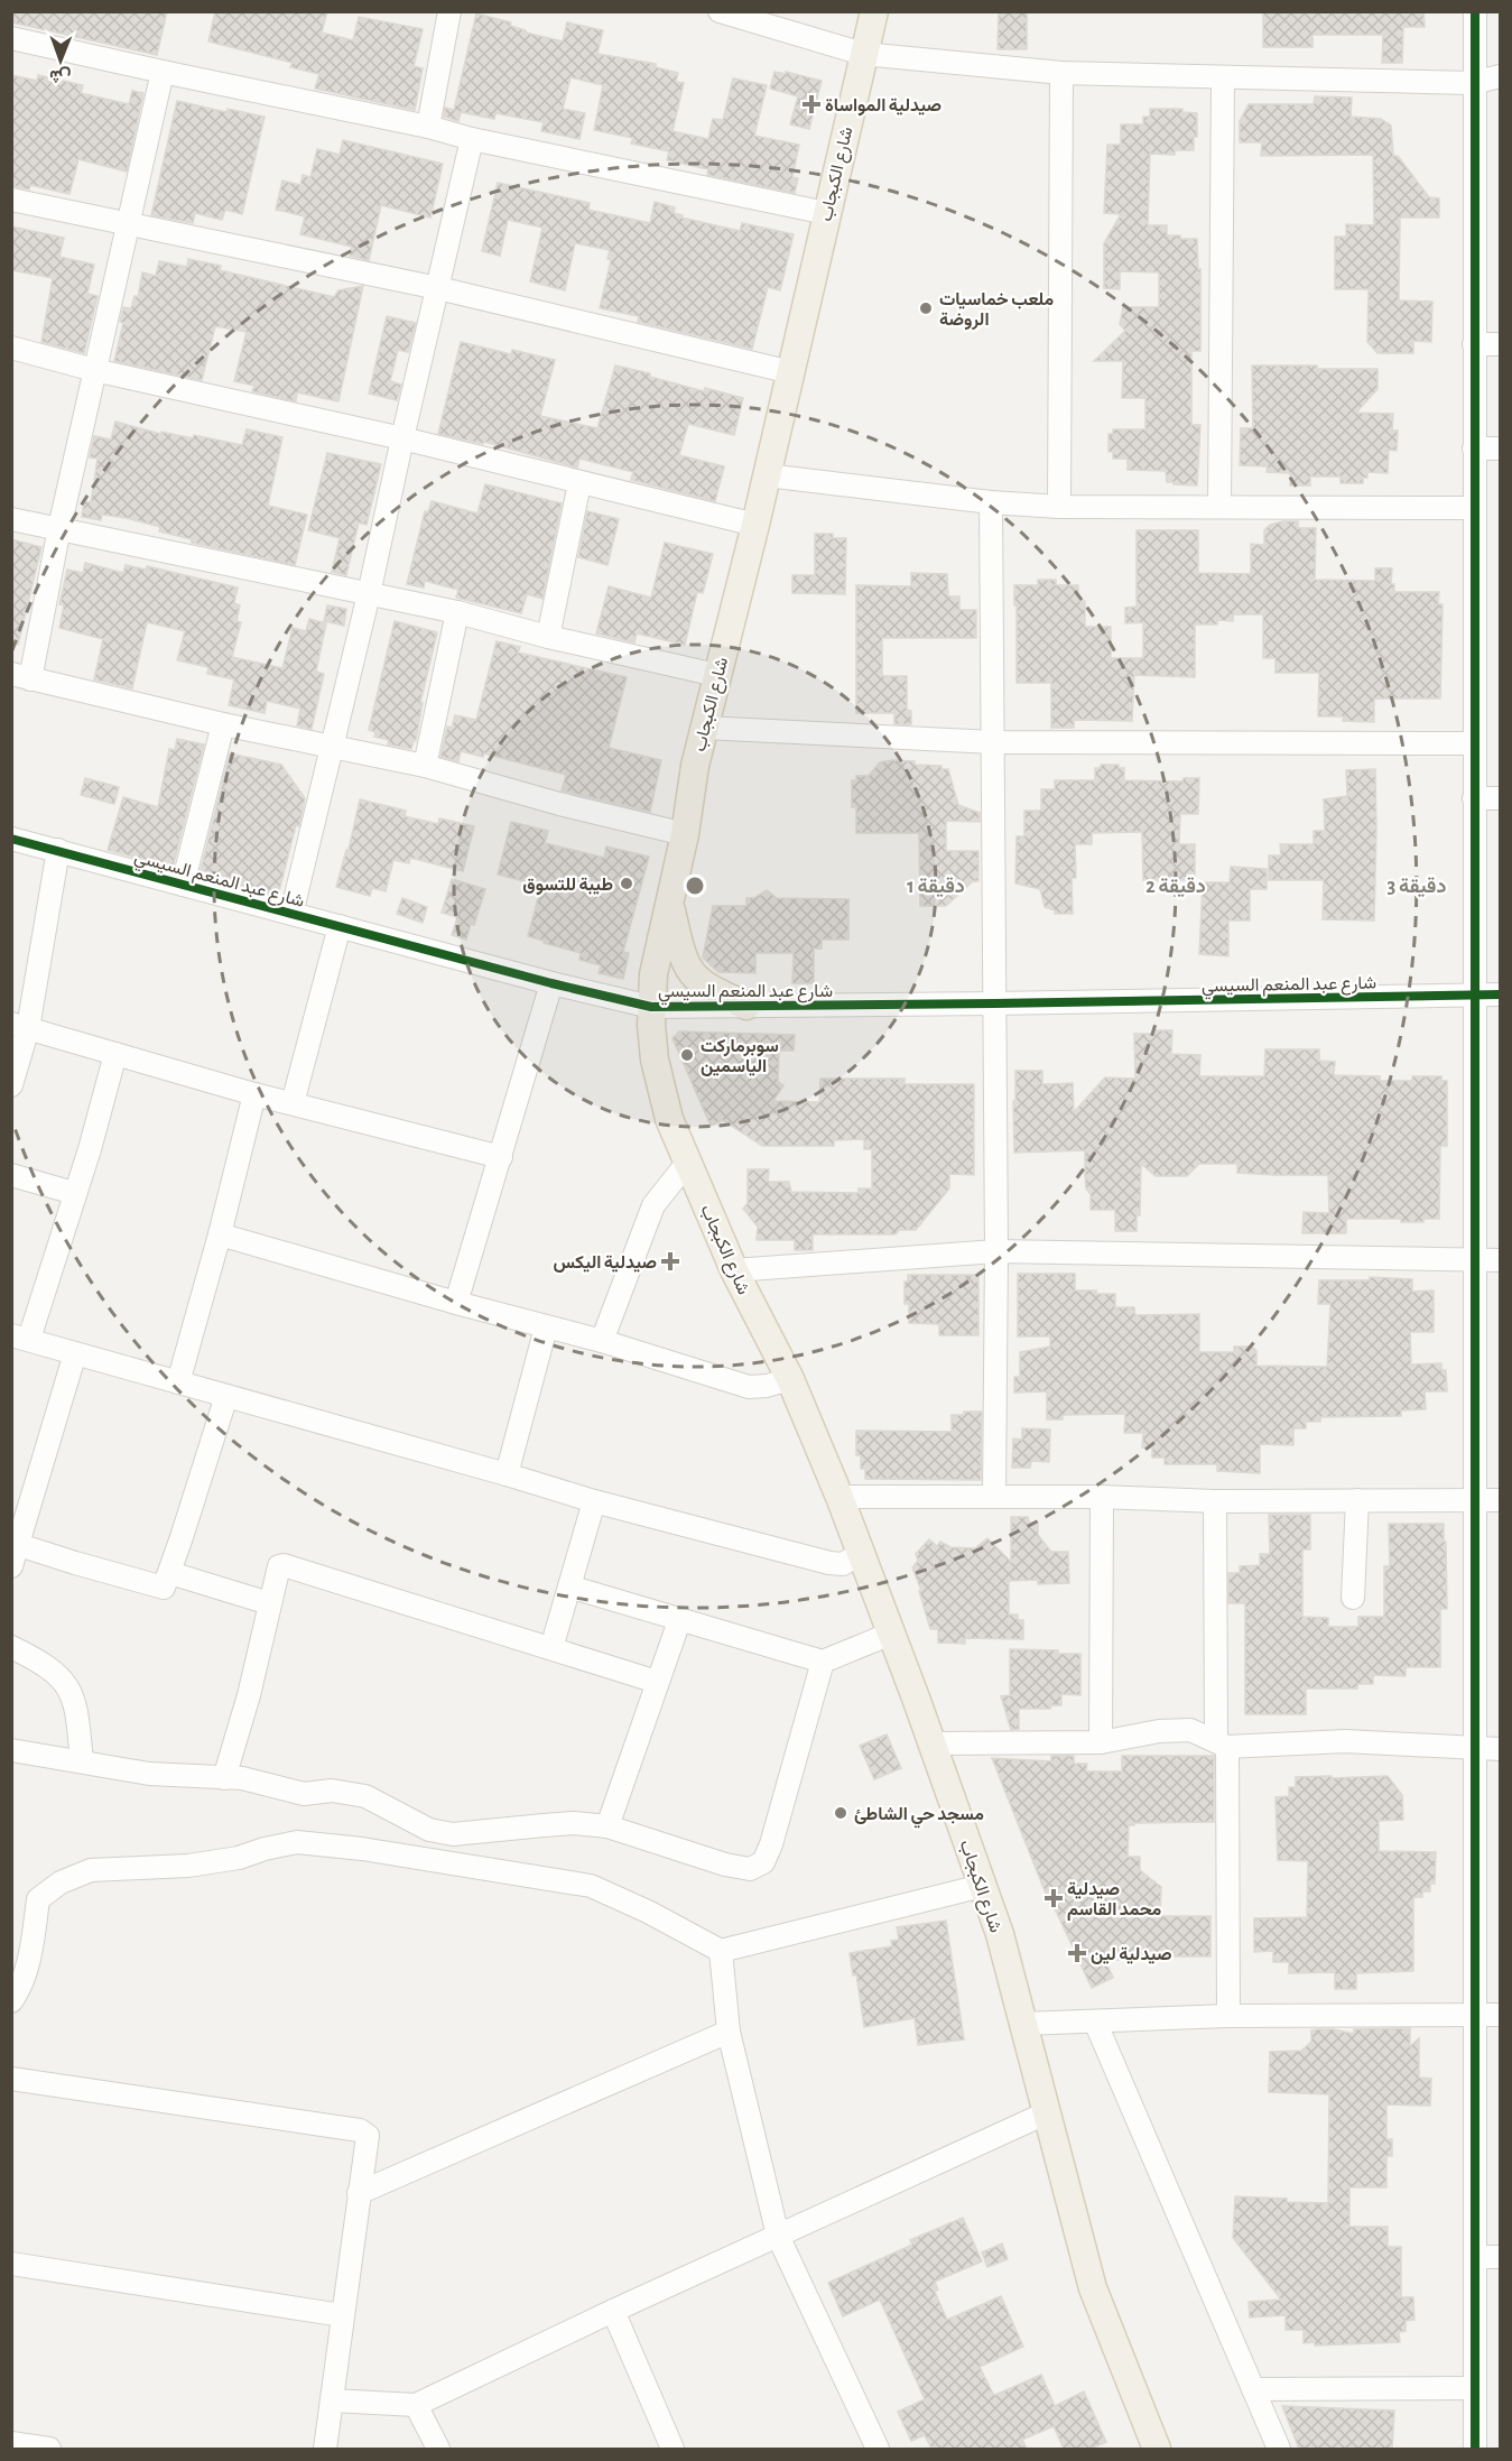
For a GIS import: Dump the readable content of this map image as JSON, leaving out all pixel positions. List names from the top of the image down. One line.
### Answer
{"streets":{"main road":["شارع الكبجاب"],"street":["شارع عبد المنعم السيسي"]},"crossings":[["شارع الكبجاب","شارع عبد المنعم السيسي"]],"places":{"health":["صيدلية المواساة","صيدلية اليكس","صيدلية محمد القاسم","صيدلية لين"],"other":["ملعب خماسيات الروضة","طيبة للتسوق","سوبرماركت الياسمين","مسجد حي الشاطئ"]},"north":"bottom","rings":["1 دقيقة","2 دقيقة","3 دقيقة"]}
